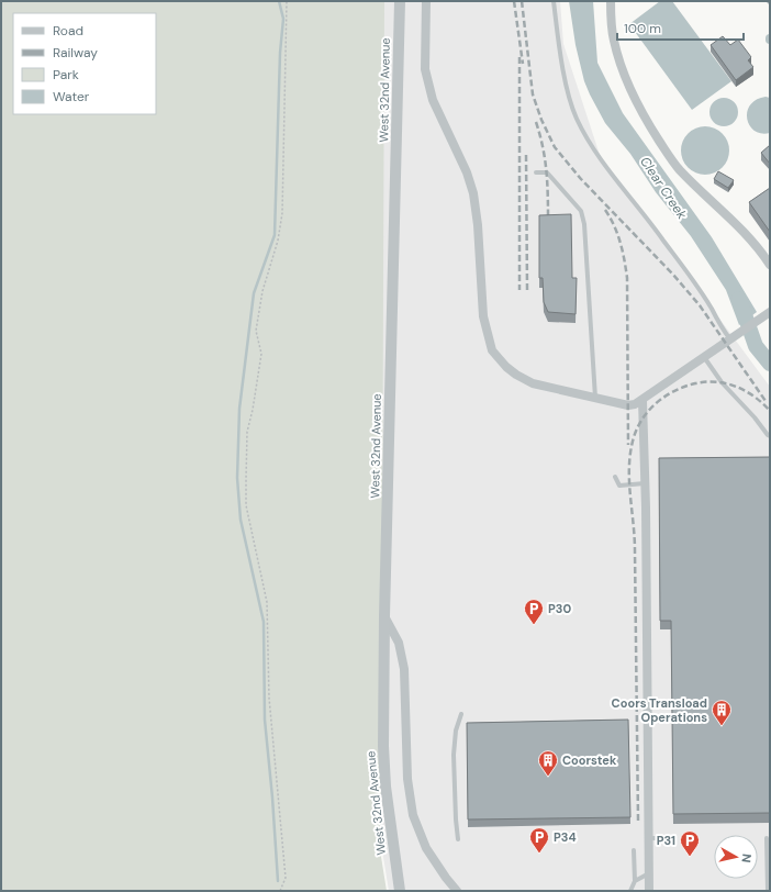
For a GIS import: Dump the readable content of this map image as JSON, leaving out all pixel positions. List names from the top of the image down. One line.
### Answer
{"streets":{"street":["West 32nd Avenue"]},"water":["Clear Creek"],"places":{"parking":["P30","P34","P31"],"building":["Coors Transload Operations","Coorstek"]},"legend":["Road","Railway","Park","Water"],"scale_bar":"100 m","north":"right"}
